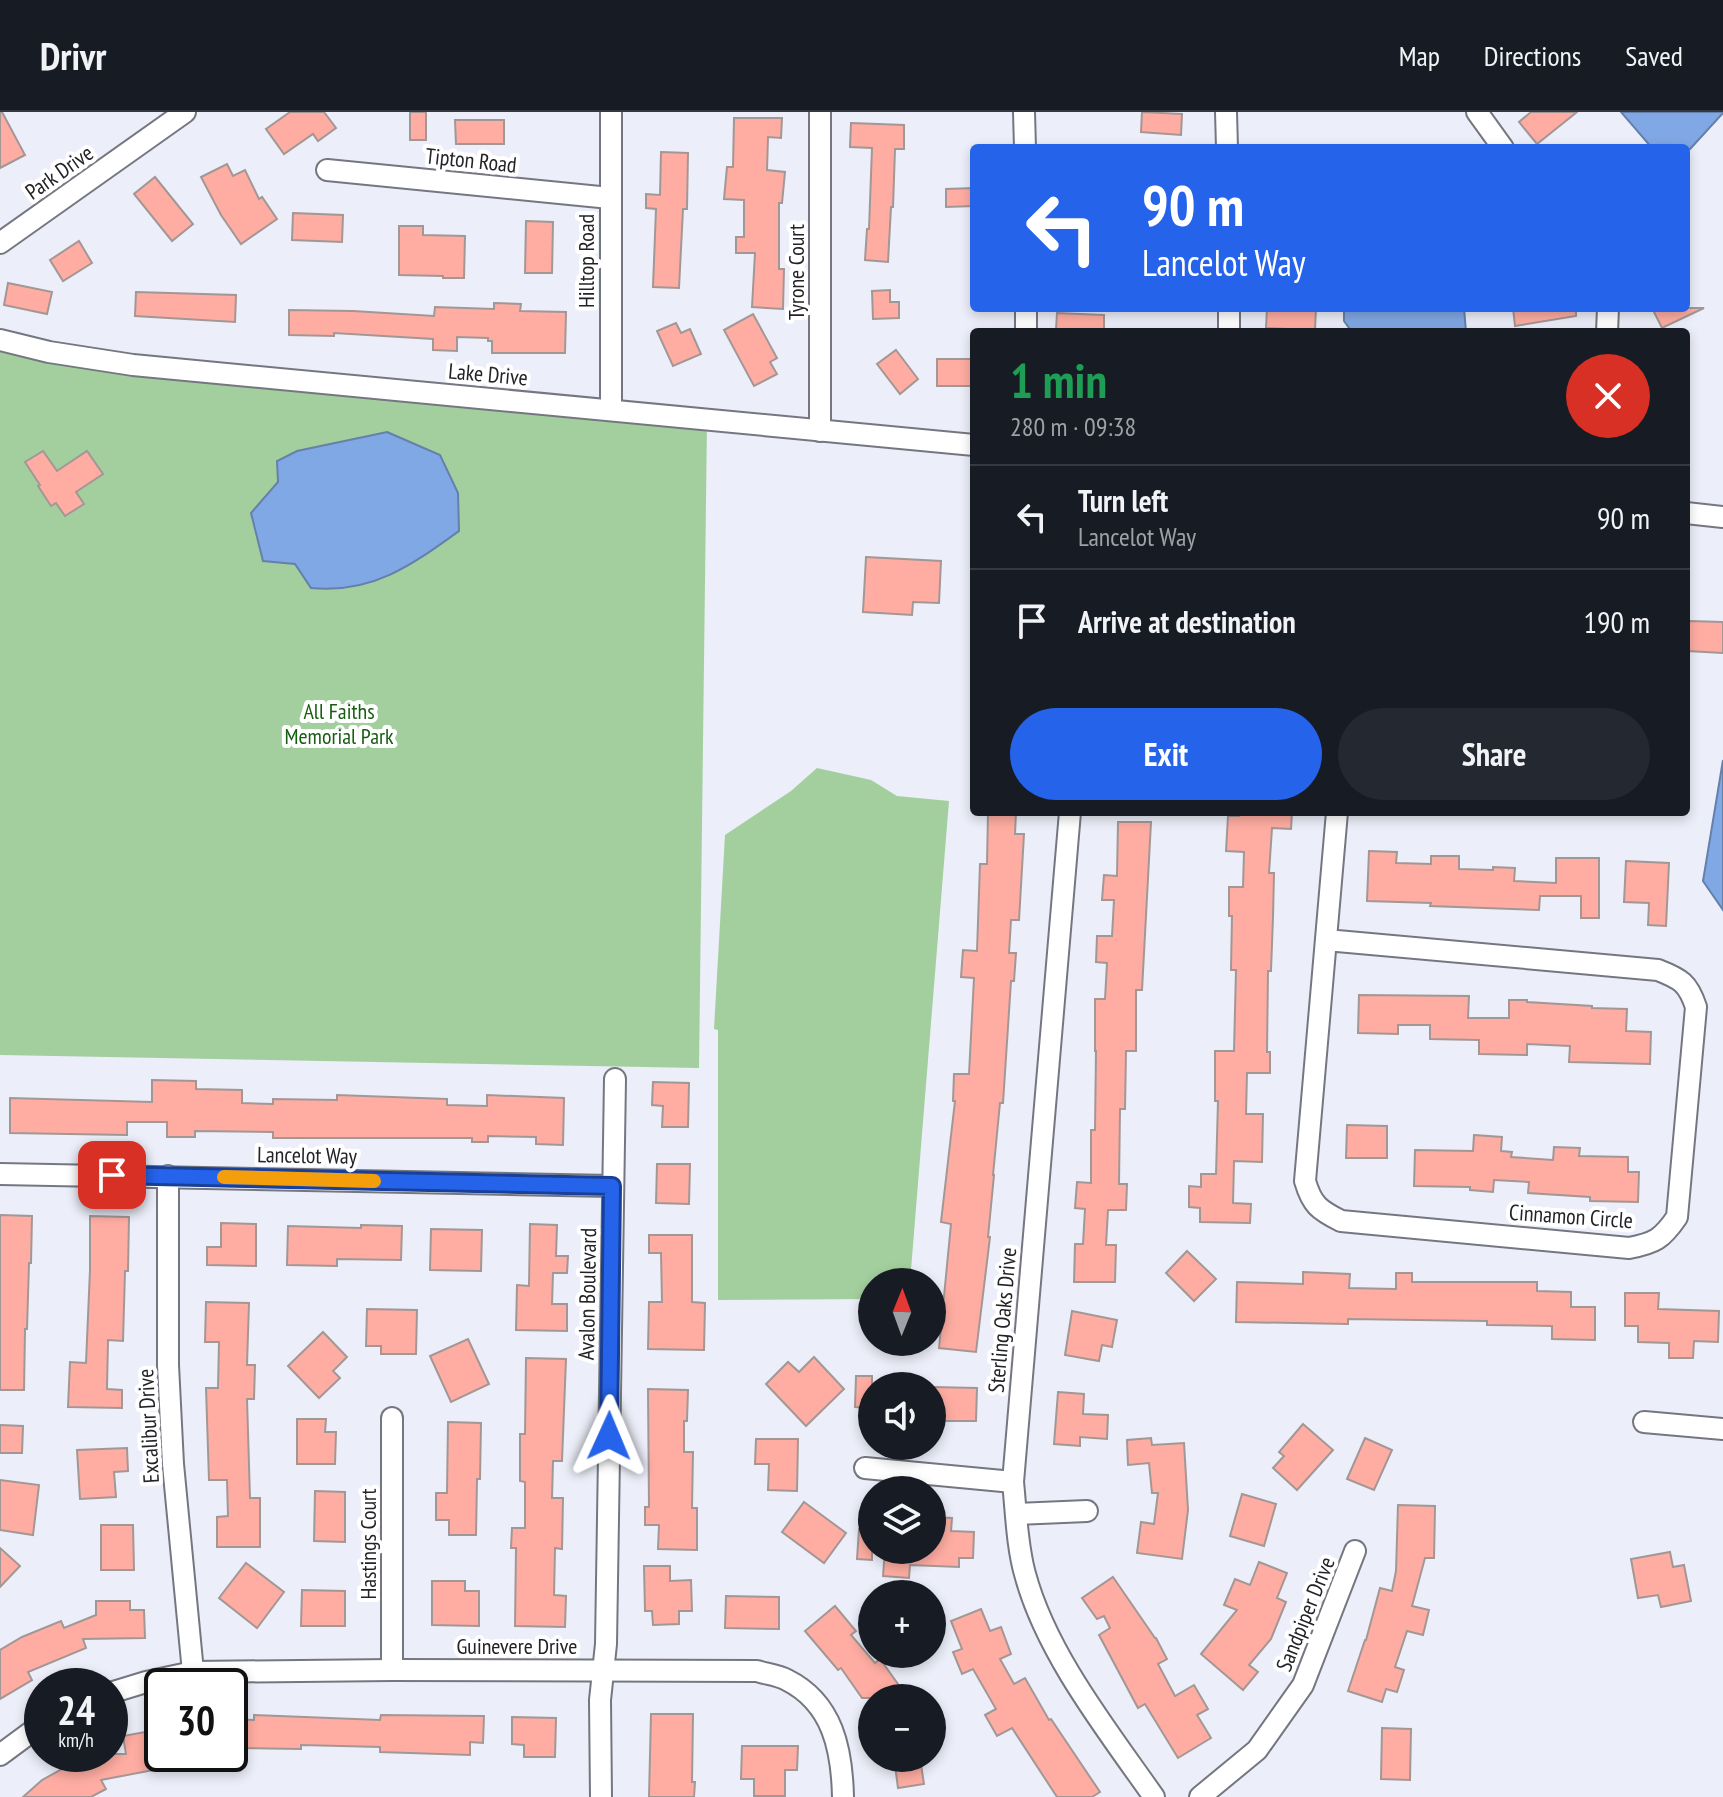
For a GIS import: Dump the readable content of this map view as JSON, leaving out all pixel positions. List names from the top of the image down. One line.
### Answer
{"streets":{"street":["Tipton Road","Park Drive","Hilltop Road","Tyrone Court","Lake Drive","Lancelot Way","Cinnamon Circle","Avalon Boulevard","Sterling Oaks Drive","Excalibur Drive","Hastings Court","Sandpiper Drive","Guinevere Drive"]},"crossings":[["Tipton Road","Hilltop Road"],["Hilltop Road","Lake Drive"],["Tyrone Court","Lake Drive"],["Lancelot Way","Avalon Boulevard"],["Lancelot Way","Excalibur Drive"],["Avalon Boulevard","Guinevere Drive"],["Hastings Court","Guinevere Drive"]],"parks":["All Faiths Memorial Park"],"north":"top","page":{"header":"Drivr","nav":["Map","Directions","Saved"],"turn":["90 m","Lancelot Way"],"heading":["1 min","280 m · 09:38"],"list":[{"name":"Turn left","note":"Lancelot Way","value":"90 m"},{"name":"Arrive at destination","value":"190 m"}],"buttons":["Exit","Share"],"map_buttons":["+","−"],"speed":"24 km/h","limit":"30"}}
